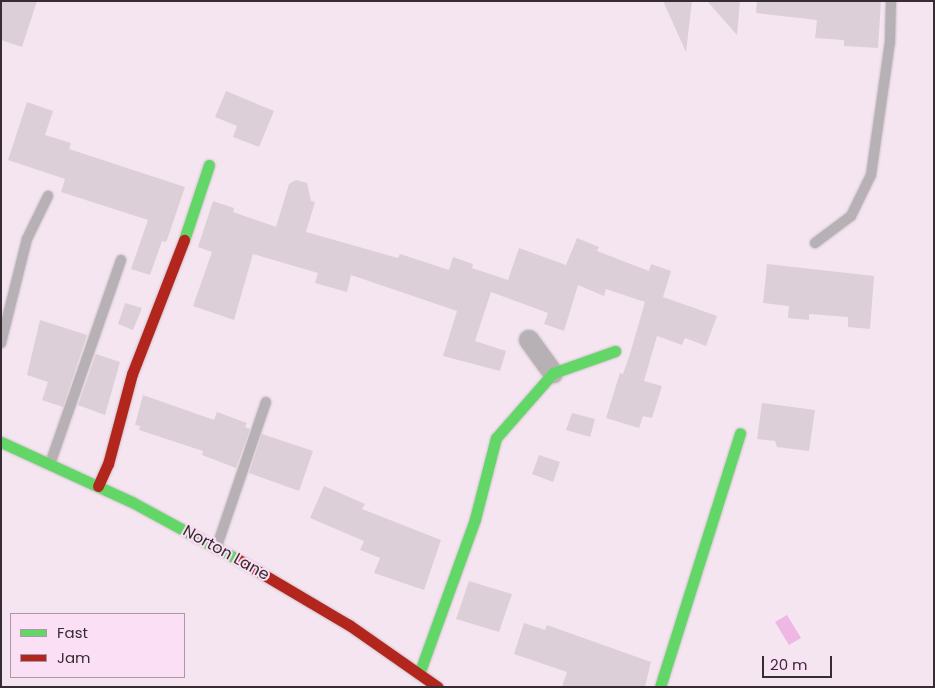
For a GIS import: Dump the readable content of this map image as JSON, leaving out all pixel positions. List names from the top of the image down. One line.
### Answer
{"streets":{"street":["Norton Lane"]},"legend":["Fast","Jam"],"scale_bar":"20 m"}
